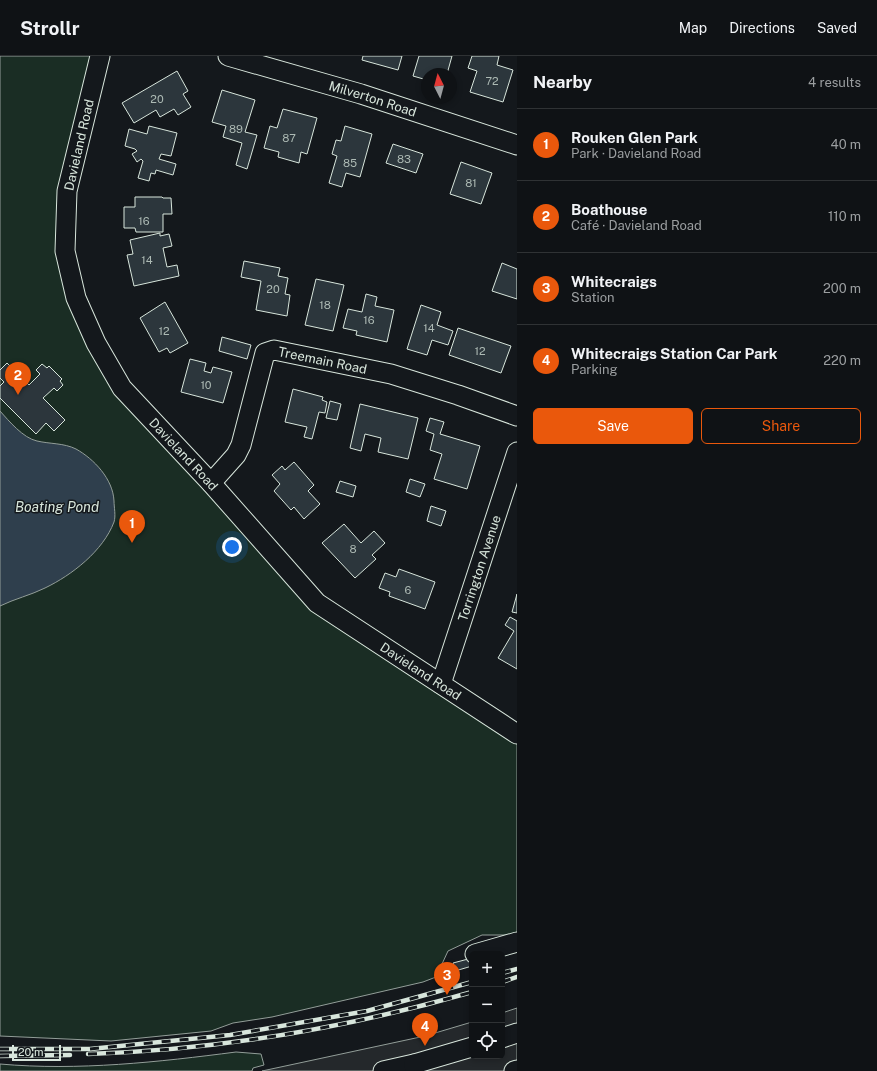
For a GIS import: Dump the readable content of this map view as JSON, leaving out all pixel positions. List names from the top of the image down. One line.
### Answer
{"streets":{"street":["Milverton Road","Davieland Road","Treemain Road","Torrington Avenue"]},"crossings":[["Davieland Road","Treemain Road"],["Davieland Road","Torrington Avenue"]],"water":["Boating Pond"],"house_numbers":["72","20","89","87","83","85","81","16","14","20","18","16","14","12","12","10","8","6"],"scale_bar":"20 m","north":"top","page":{"header":"Strollr","nav":["Map","Directions","Saved"],"heading":["Nearby","4 results"],"list":[{"mark":"1","name":"Rouken Glen Park","note":"Park · Davieland Road","value":"40 m"},{"mark":"2","name":"Boathouse","note":"Café · Davieland Road","value":"110 m"},{"mark":"3","name":"Whitecraigs","note":"Station","value":"200 m"},{"mark":"4","name":"Whitecraigs Station Car Park","note":"Parking","value":"220 m"}],"pins":["2","1","3","4"],"buttons":["Save","Share"],"map_buttons":["+","−"],"scale":"20 m"}}
